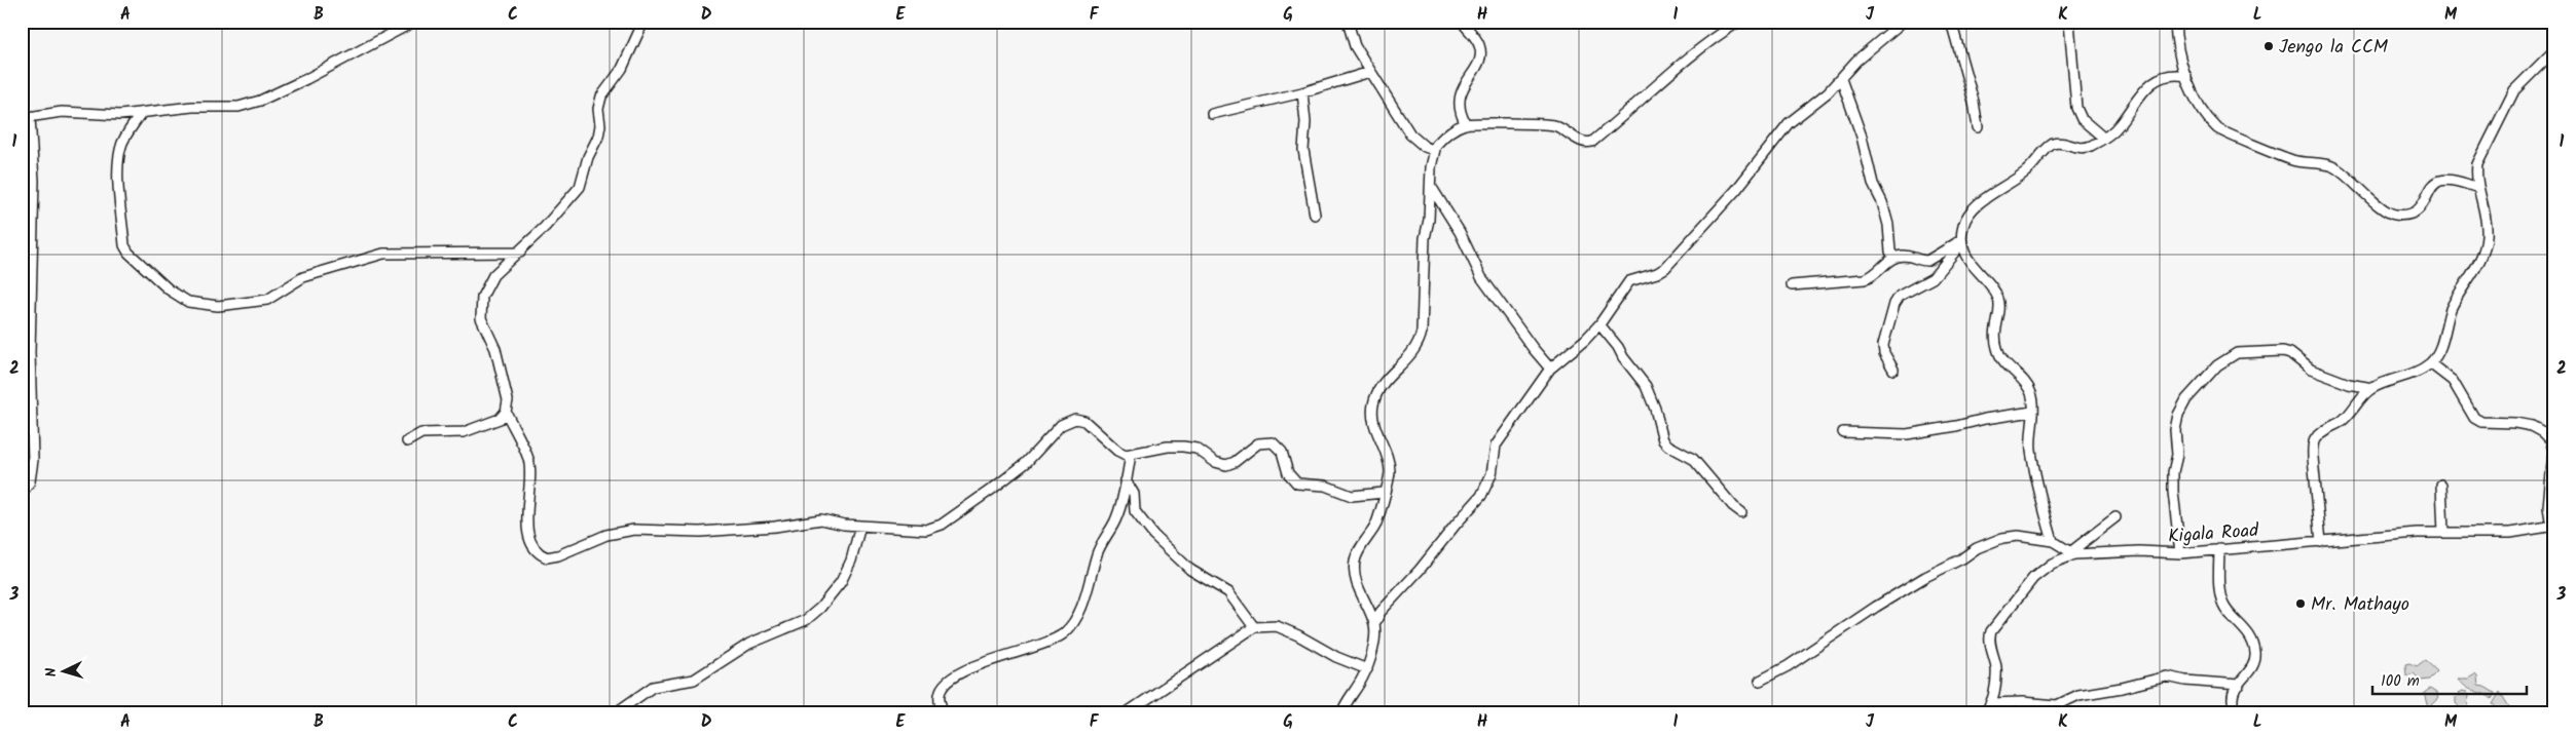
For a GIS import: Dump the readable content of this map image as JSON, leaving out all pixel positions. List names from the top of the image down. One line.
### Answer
{"streets":{"street":["Kigala Road"]},"places":["Jengo la CCM","Mr. Mathayo"],"scale_bar":"100 m","north":"left","grid":{"columns":["A","B","C","D","E","F","G","H","I","J","K","L","M"],"rows":["1","2","3"]}}
